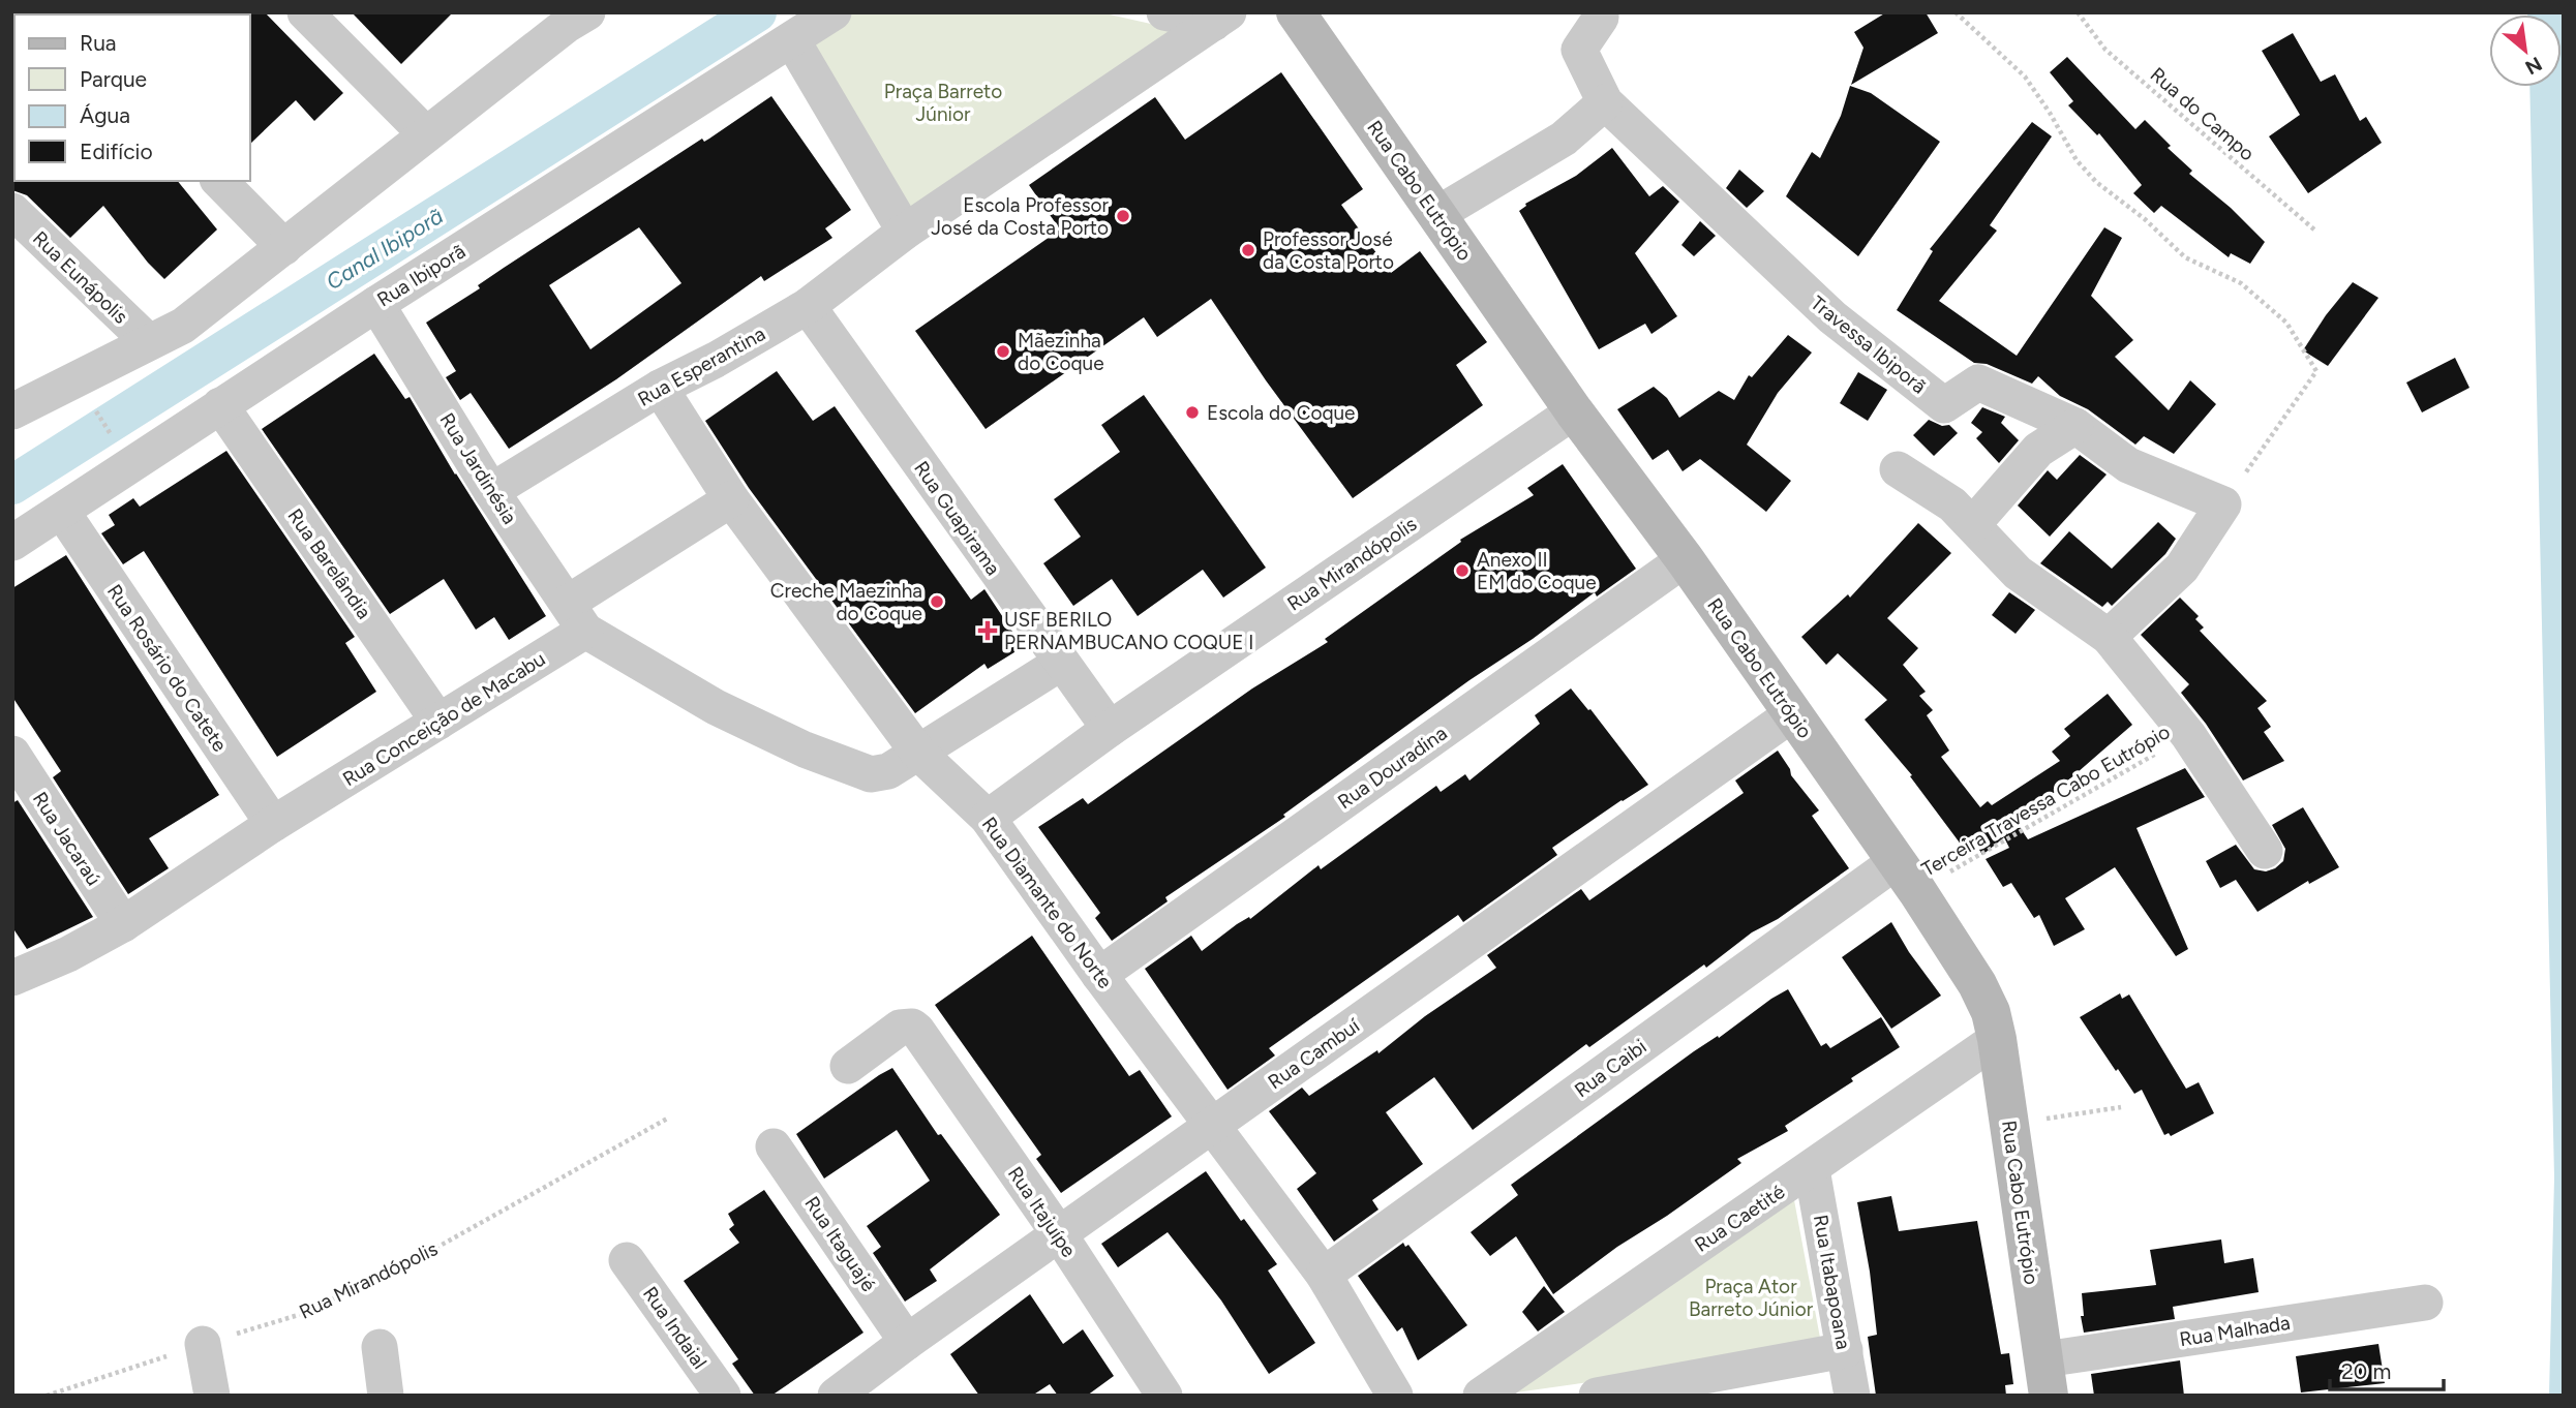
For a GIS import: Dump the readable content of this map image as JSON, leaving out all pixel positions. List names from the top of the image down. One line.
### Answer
{"streets":{"street":["Rua Cabo Eutrópio","Rua Ibiporã","Rua Eunápolis","Travessa Ibiporã","Rua Esperantina","Rua Jardinésia","Rua Guapirama","Rua Barelândia","Rua Mirandópolis","Rua Rosário do Catete","Rua Conceição de Macabu","Rua Douradina","Rua Jacaraú","Rua Diamante do Norte","Rua Cambuí","Rua Caibi","Rua Itajuípe","Rua Caetité","Rua Itaguajé","Rua Itabapoana","Rua Indaial","Rua Malhada"],"path":["Rua do Campo","Terceira Travessa Cabo Eutrópio"]},"crossings":[["Rua Cabo Eutrópio","Rua Mirandópolis"],["Rua Cabo Eutrópio","Rua Douradina"],["Rua Cabo Eutrópio","Terceira Travessa Cabo Eutrópio"],["Rua Cabo Eutrópio","Rua Cambuí"],["Rua Cabo Eutrópio","Rua Caibi"],["Rua Cabo Eutrópio","Rua Caetité"],["Rua Cabo Eutrópio","Rua Malhada"],["Rua Ibiporã","Rua Jardinésia"],["Rua Ibiporã","Rua Barelândia"],["Rua Ibiporã","Rua Rosário do Catete"],["Rua Esperantina","Rua Jardinésia"],["Rua Esperantina","Rua Guapirama"],["Rua Esperantina","Rua Diamante do Norte"],["Rua Jardinésia","Rua Conceição de Macabu"],["Rua Guapirama","Rua Mirandópolis"],["Rua Barelândia","Rua Conceição de Macabu"],["Rua Mirandópolis","Rua Diamante do Norte"],["Rua Rosário do Catete","Rua Conceição de Macabu"],["Rua Conceição de Macabu","Rua Jacaraú"],["Rua Conceição de Macabu","Rua Diamante do Norte"],["Rua Douradina","Rua Diamante do Norte"],["Terceira Travessa Cabo Eutrópio","Rua Caibi"],["Rua Diamante do Norte","Rua Cambuí"],["Rua Diamante do Norte","Rua Caibi"],["Rua Cambuí","Rua Itajuípe"],["Rua Cambuí","Rua Itaguajé"],["Rua Caetité","Rua Itabapoana"]],"water":["Canal Ibiporã"],"parks":["Praça Barreto Júnior","Praça Ator Barreto Júnior"],"places":{"other":["Escola Professor José da Costa Porto","Professor José da Costa Porto","Mãezinha do Coque","Escola do Coque","Anexo II EM do Coque","Creche Maezinha do Coque"],"health":["USF BERILO PERNAMBUCANO COQUE I"]},"legend":["Rua","Parque","Água","Edifício"],"scale_bar":"20 m","north":"bottom right"}
